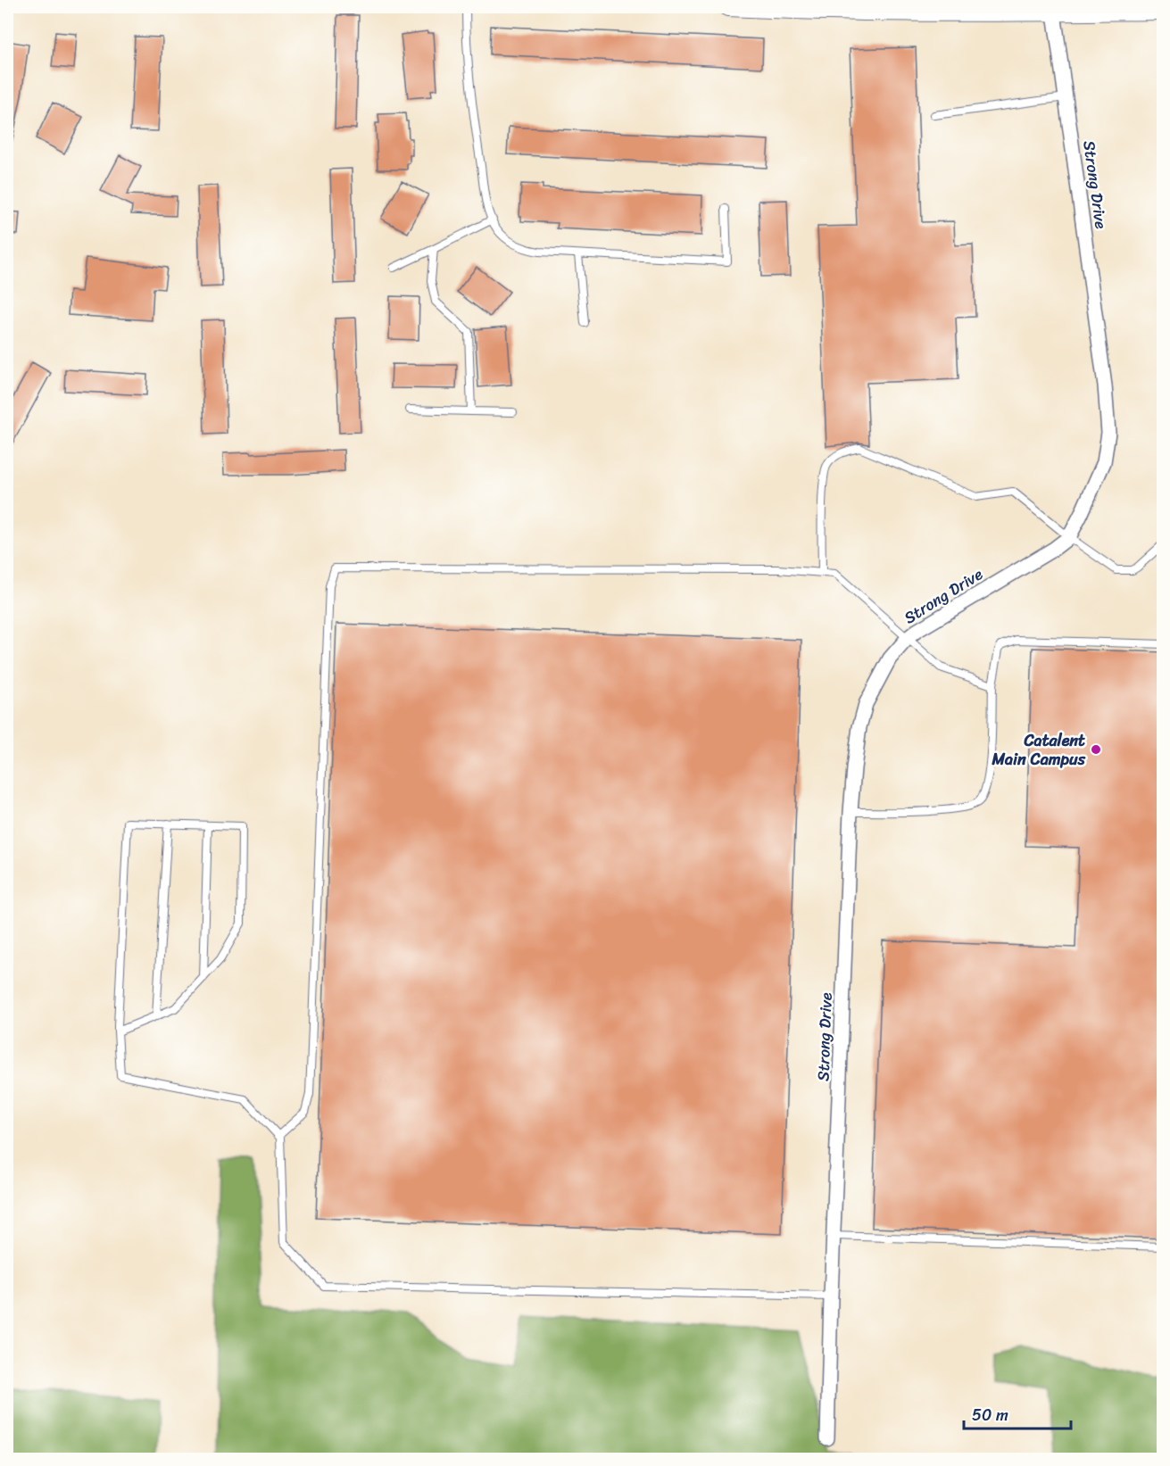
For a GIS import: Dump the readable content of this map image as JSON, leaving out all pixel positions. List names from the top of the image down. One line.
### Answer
{"streets":{"street":["Strong Drive"]},"places":["Catalent Main Campus"],"scale_bar":"50 m"}
